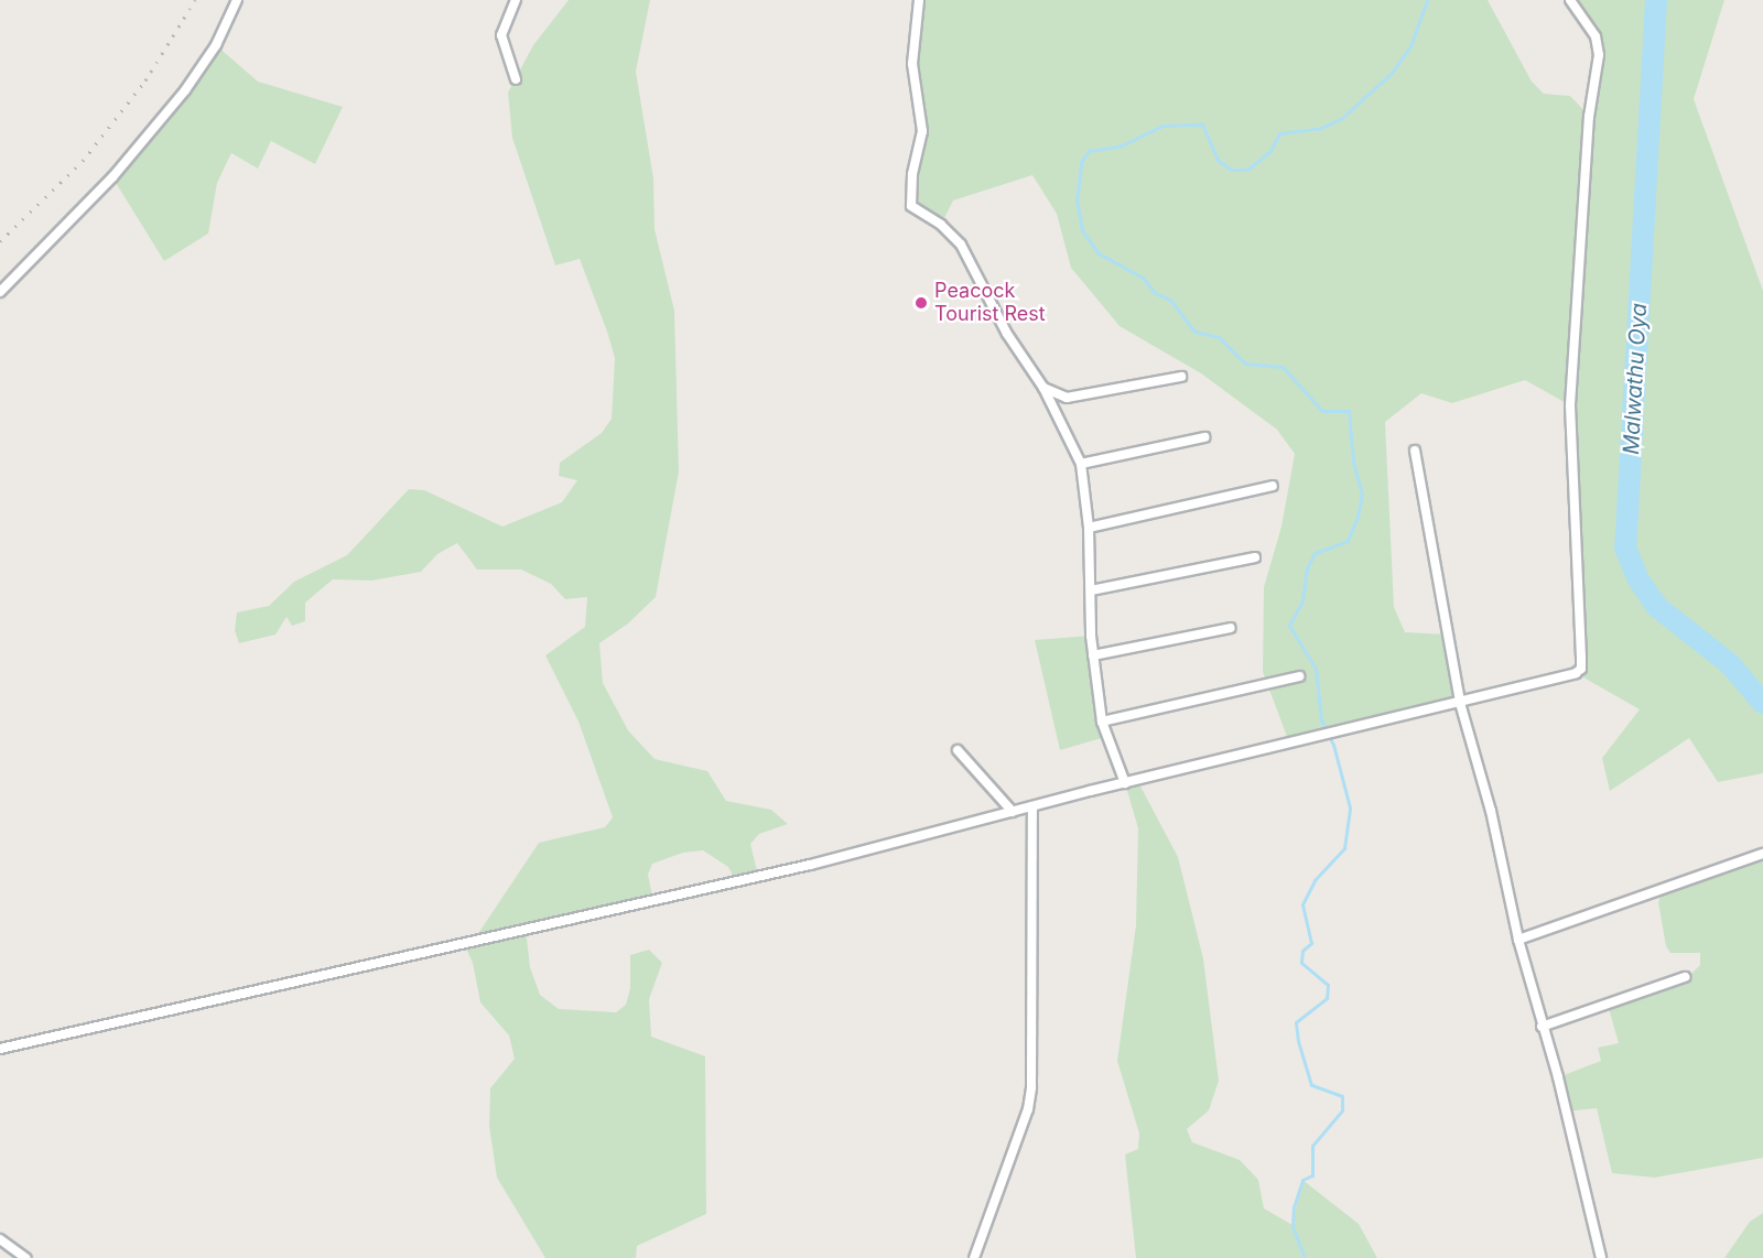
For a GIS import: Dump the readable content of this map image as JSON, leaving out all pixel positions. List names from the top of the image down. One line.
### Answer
{"water":["Malwathu Oya"],"places":["Peacock Tourist Rest"]}
